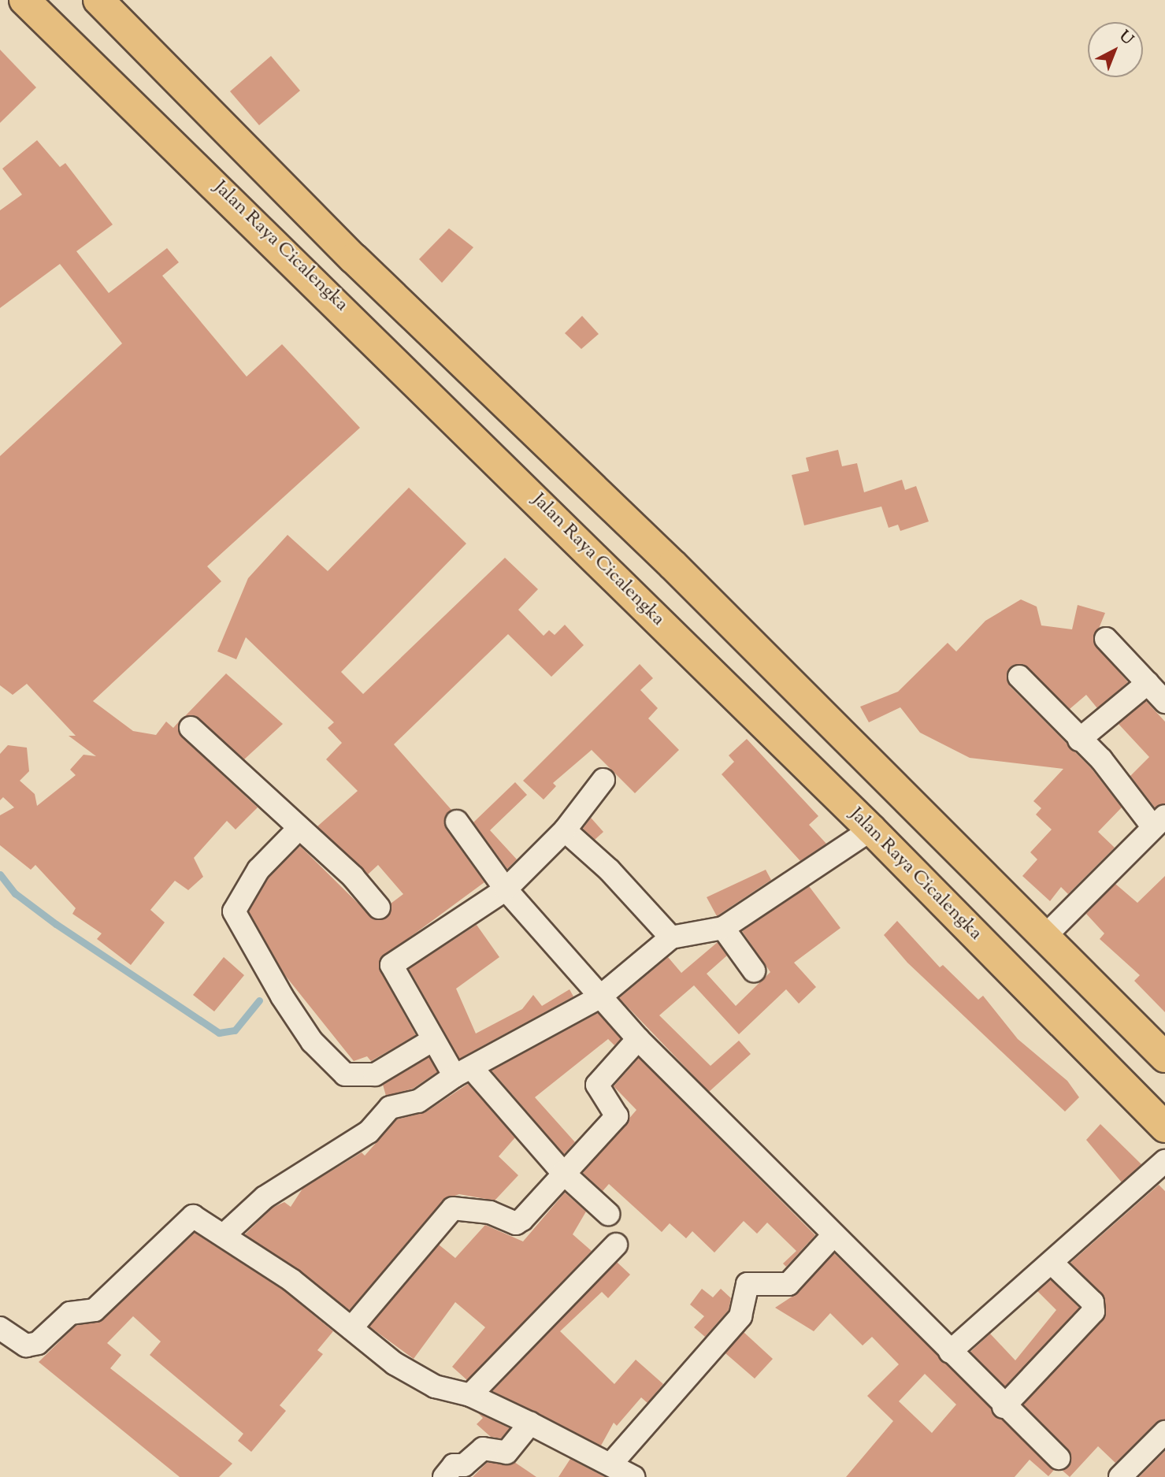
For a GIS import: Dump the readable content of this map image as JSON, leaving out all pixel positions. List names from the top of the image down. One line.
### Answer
{"streets":{"highway":["Jalan Raya Cicalengka"]},"north":"top right"}
